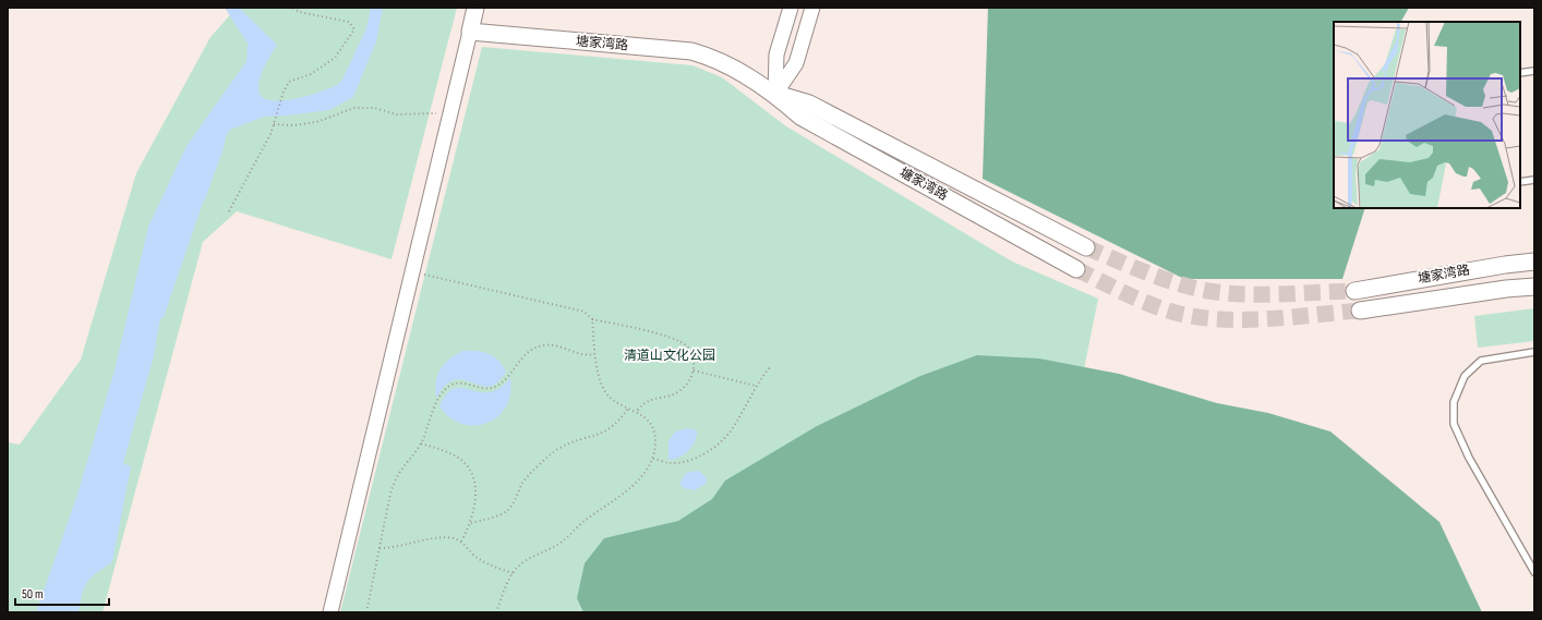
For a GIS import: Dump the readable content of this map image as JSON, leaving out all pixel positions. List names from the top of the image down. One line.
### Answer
{"streets":{"main road":["塘家湾路"]},"parks":["清道山文化公园"],"scale_bar":"50 m"}
